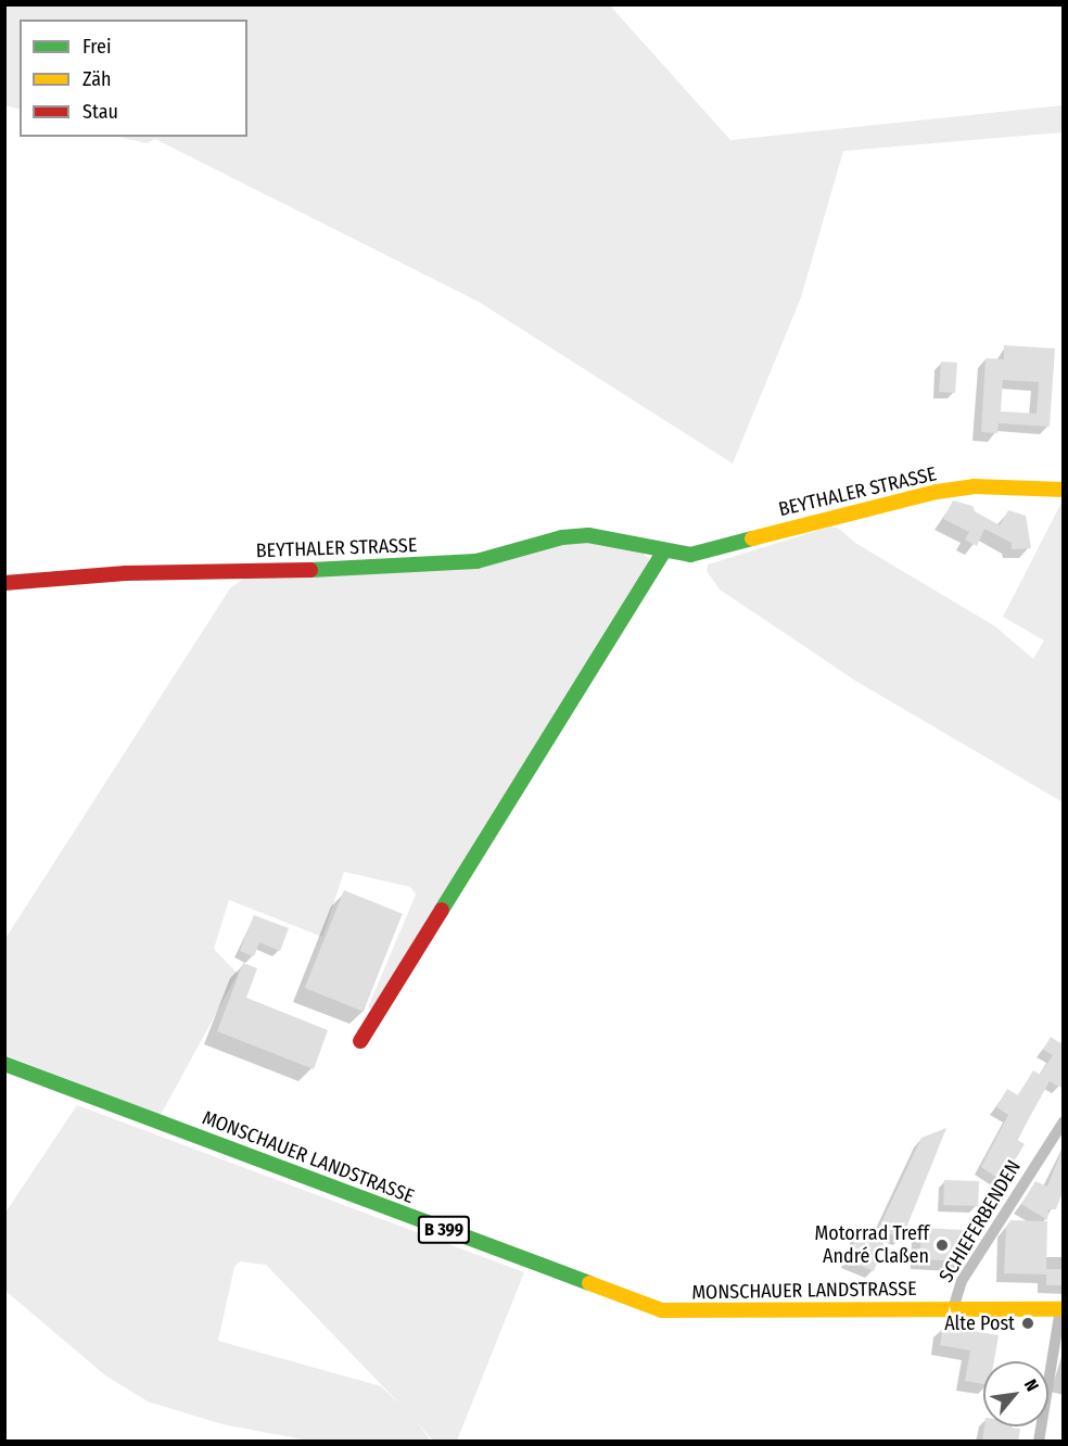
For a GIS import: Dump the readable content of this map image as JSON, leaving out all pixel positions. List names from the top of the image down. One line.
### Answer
{"streets":{"street":["BEYTHALER STRASSE","MONSCHAUER LANDSTRASSE","SCHIEFERBENDEN","B 399"]},"crossings":[["MONSCHAUER LANDSTRASSE","SCHIEFERBENDEN"]],"places":["Motorrad Treff André Claßen","Alte Post"],"legend":["Frei","Zäh","Stau"],"north":"top right"}
